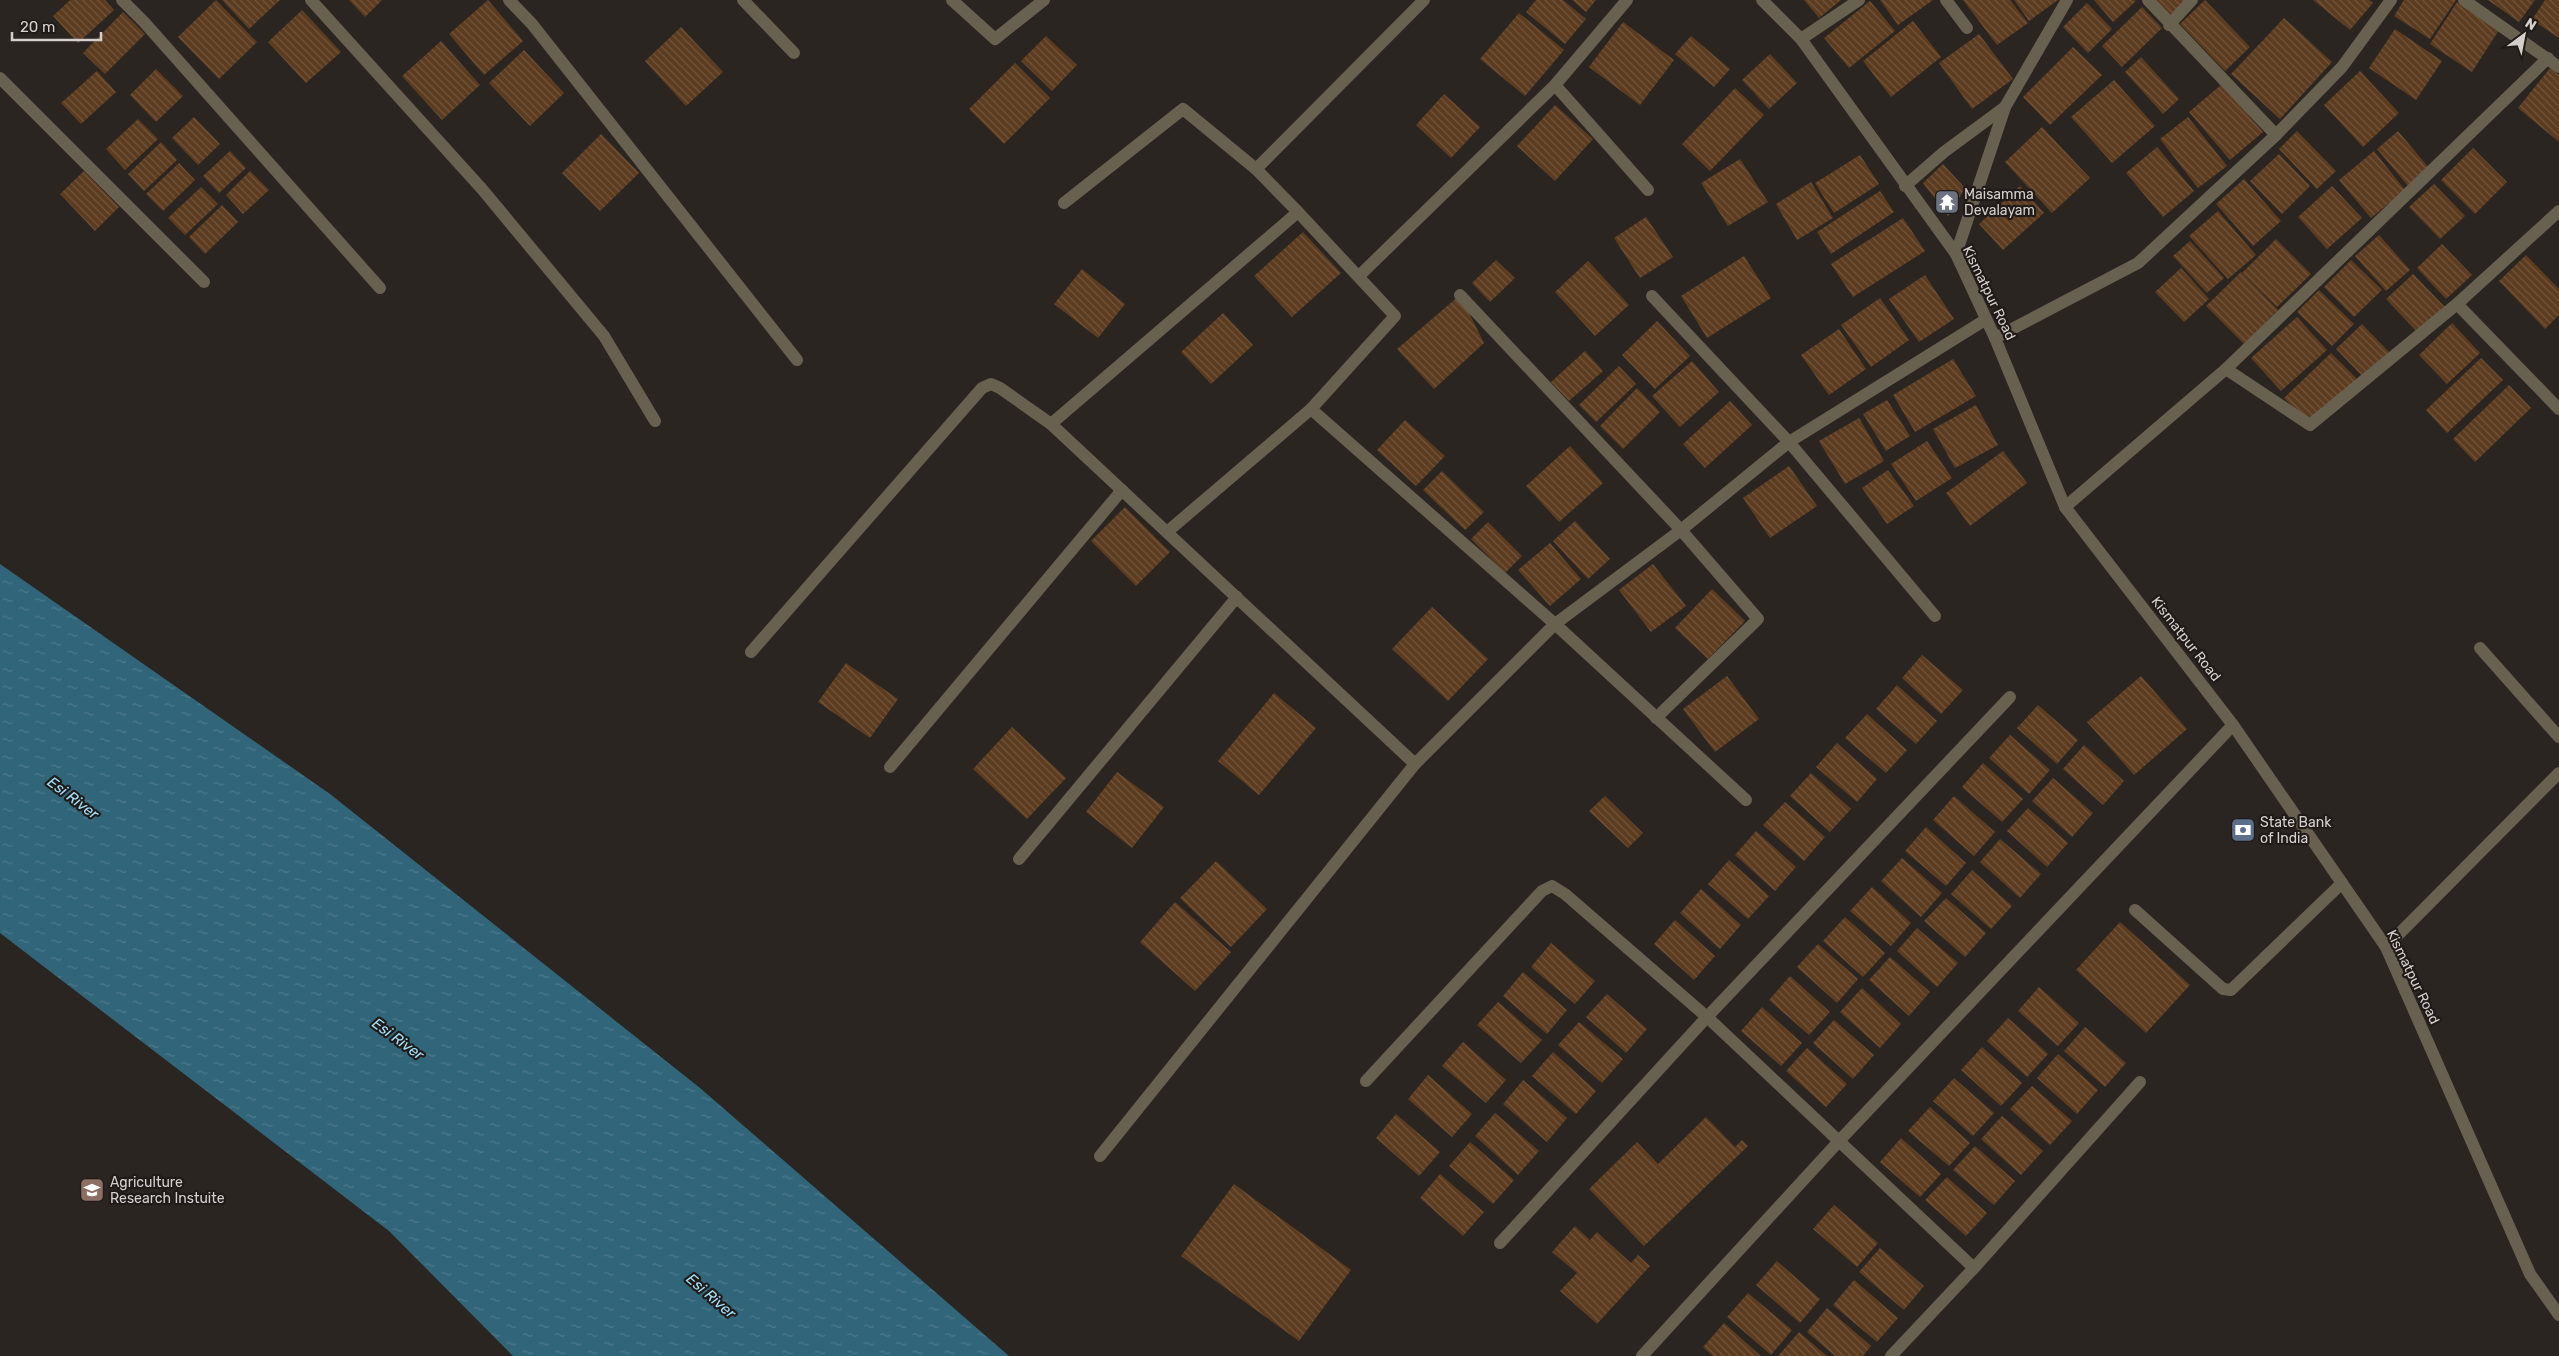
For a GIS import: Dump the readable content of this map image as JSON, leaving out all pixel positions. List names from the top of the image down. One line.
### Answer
{"streets":{"street":["Kismatpur Road"]},"water":["Esi River"],"places":{"temple":["Maisamma Devalayam"],"bank":["State Bank of India"],"school or university":["Agriculture Research Instuite"]},"scale_bar":"20 m","north":"top right"}
